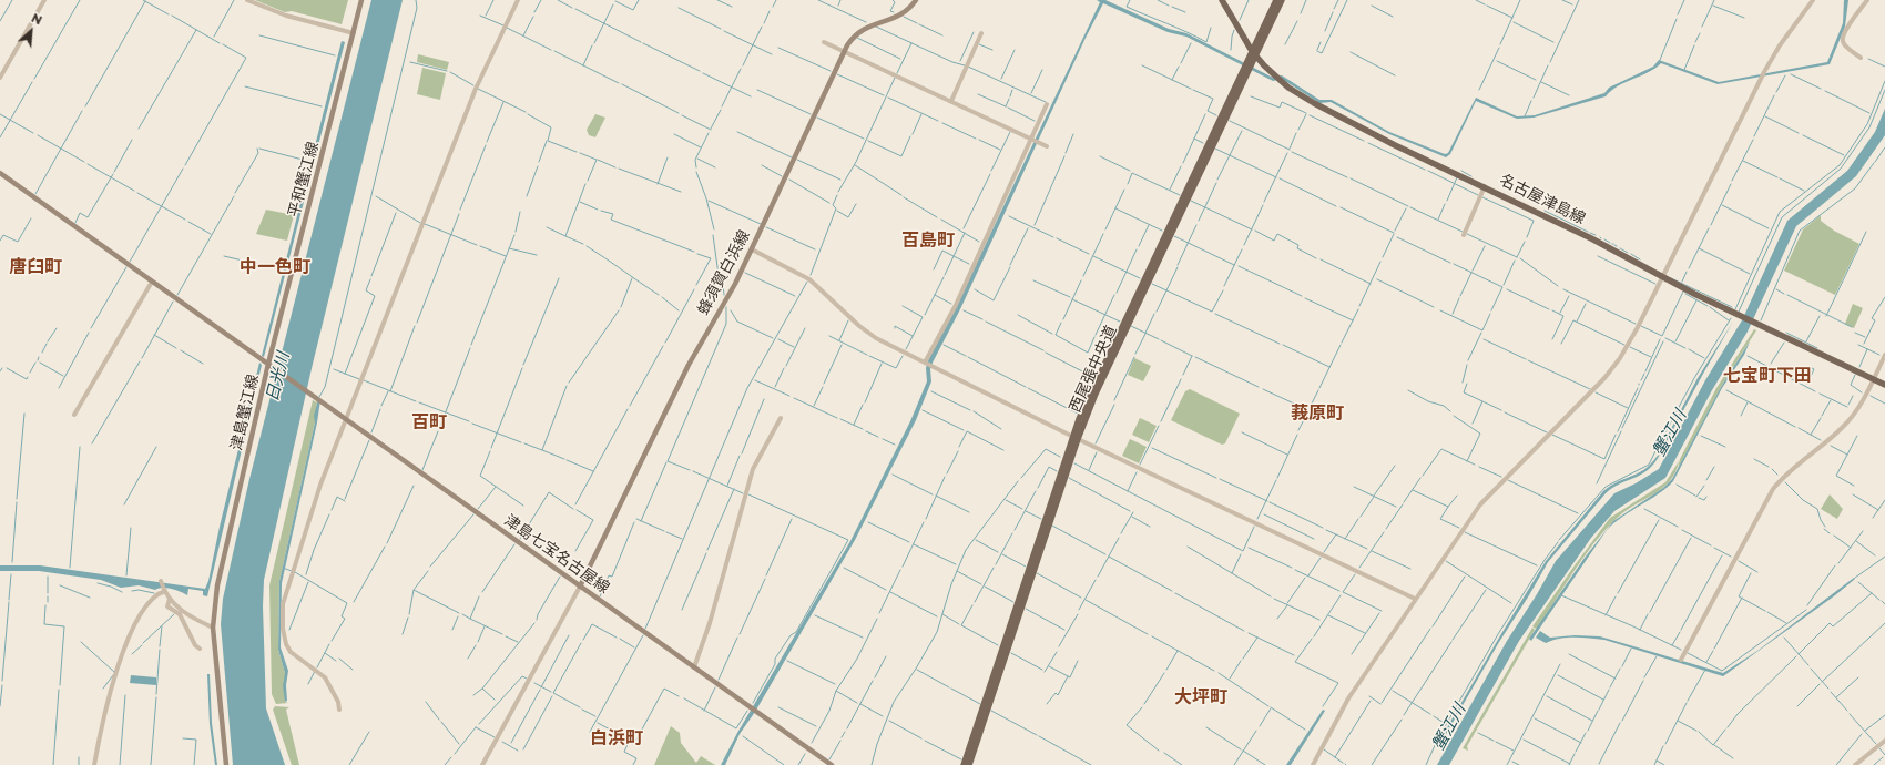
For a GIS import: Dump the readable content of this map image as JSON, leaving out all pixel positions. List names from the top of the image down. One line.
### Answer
{"streets":{"main road":["平和蟹江線","名古屋津島線","蜂須賀白浜線","西尾張中央道","津島蟹江線","津島七宝名古屋線"]},"crossings":[["平和蟹江線","津島蟹江線"],["平和蟹江線","津島七宝名古屋線"],["名古屋津島線","西尾張中央道"],["蜂須賀白浜線","津島七宝名古屋線"],["津島蟹江線","津島七宝名古屋線"]],"districts":["百島町","唐臼町","中一色町","七宝町下田","莪原町","百町","大坪町","白浜町"],"water":["日光川","蟹江川"],"north":"top right"}
